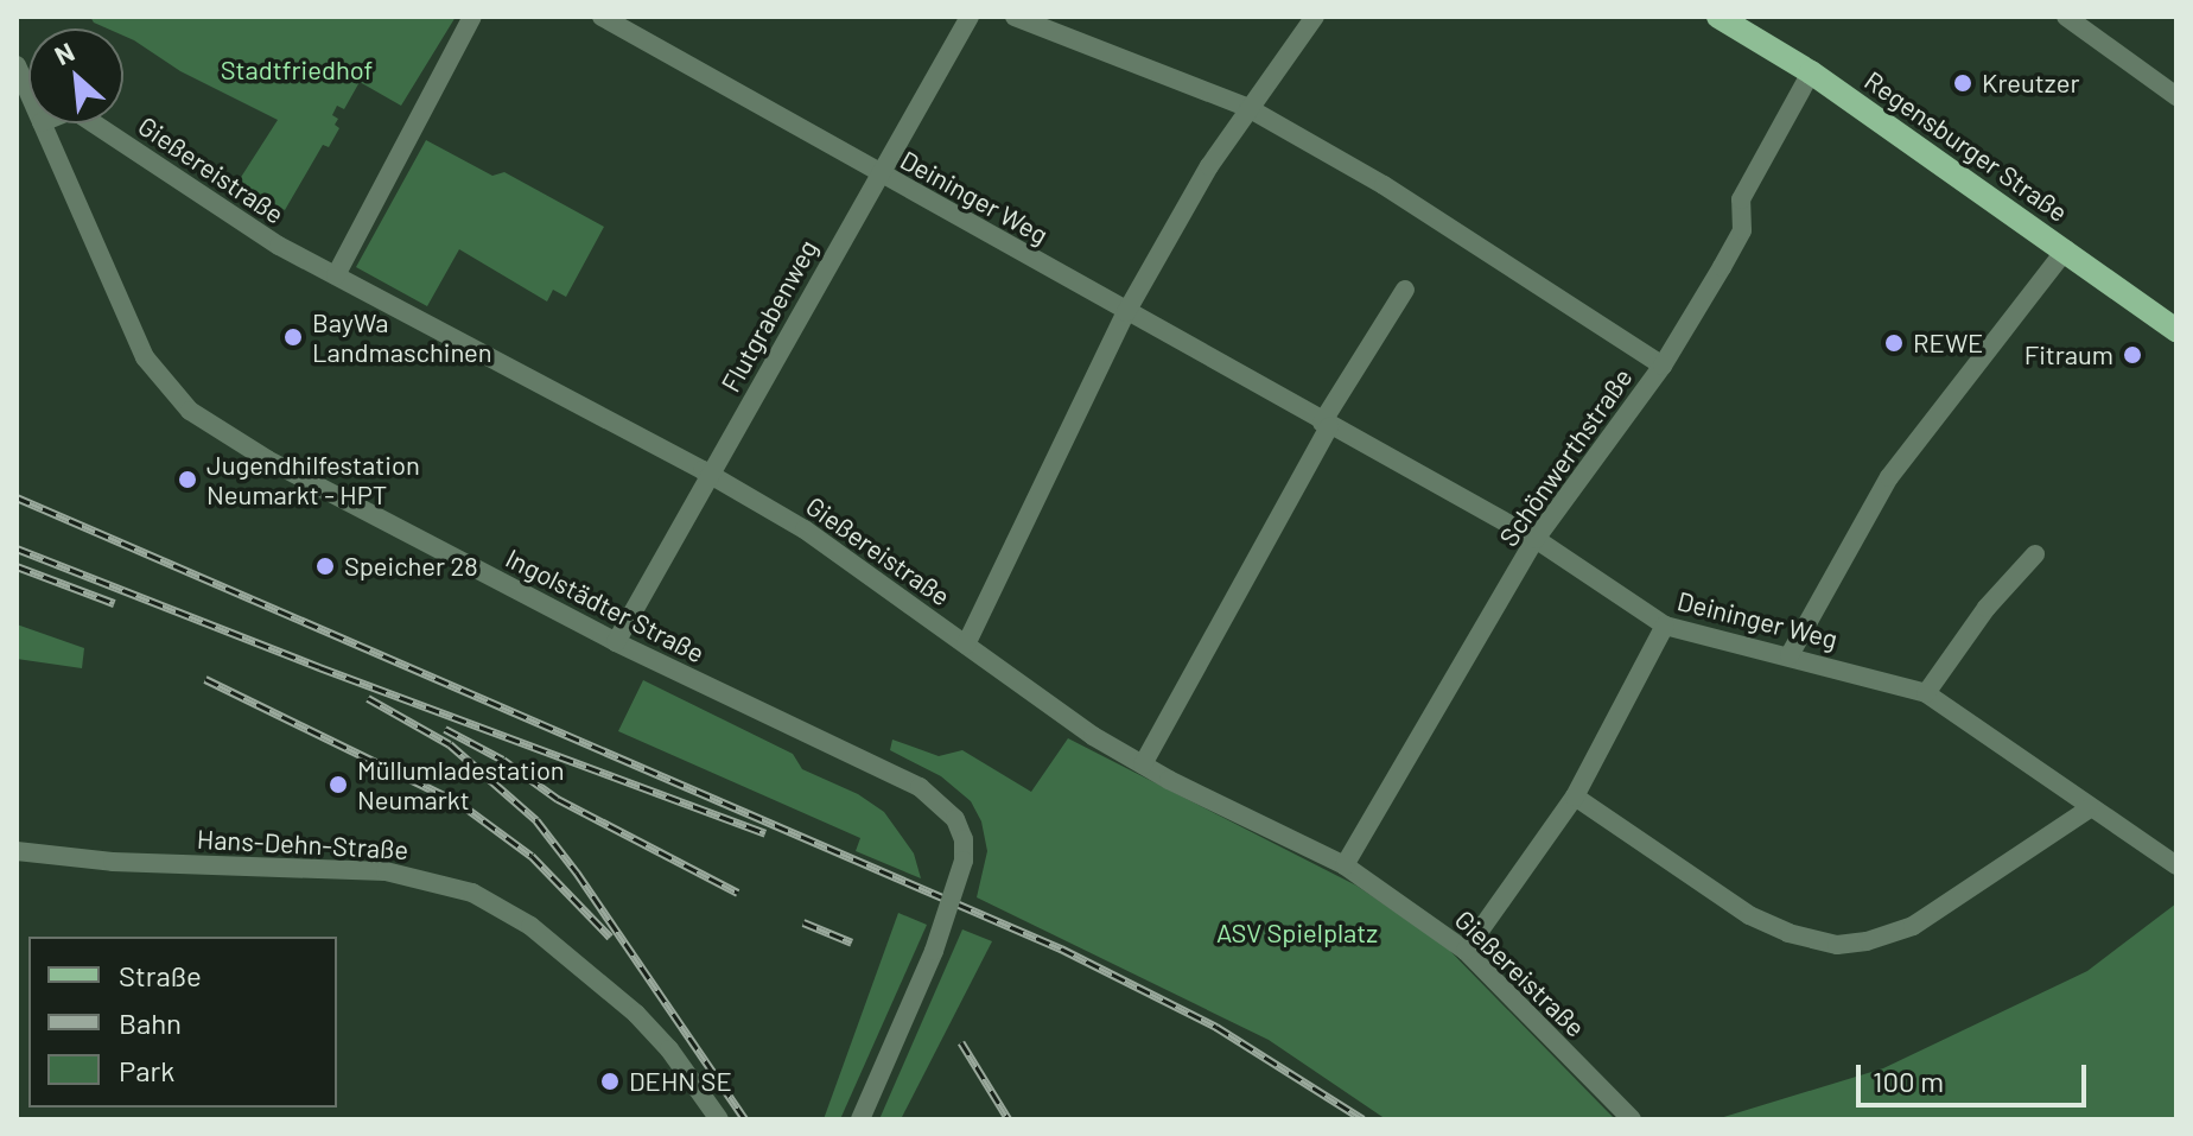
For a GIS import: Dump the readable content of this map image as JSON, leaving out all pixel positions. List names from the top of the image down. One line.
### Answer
{"streets":{"main road":["Regensburger Straße"],"street":["Gießereistraße","Deininger Weg","Flutgrabenweg","Schönwerthstraße","Ingolstädter Straße","Hans-Dehn-Straße"]},"crossings":[["Regensburger Straße","Schönwerthstraße"],["Gießereistraße","Flutgrabenweg"],["Gießereistraße","Schönwerthstraße"],["Deininger Weg","Flutgrabenweg"],["Deininger Weg","Schönwerthstraße"],["Flutgrabenweg","Ingolstädter Straße"]],"parks":["Stadtfriedhof","ASV Spielplatz"],"places":["Kreutzer","BayWa Landmaschinen","REWE","Fitraum","Jugendhilfestation Neumarkt - HPT","Speicher 28","Müllumladestation Neumarkt","DEHN SE"],"legend":["Straße","Bahn","Park"],"scale_bar":"100 m","north":"top left"}
